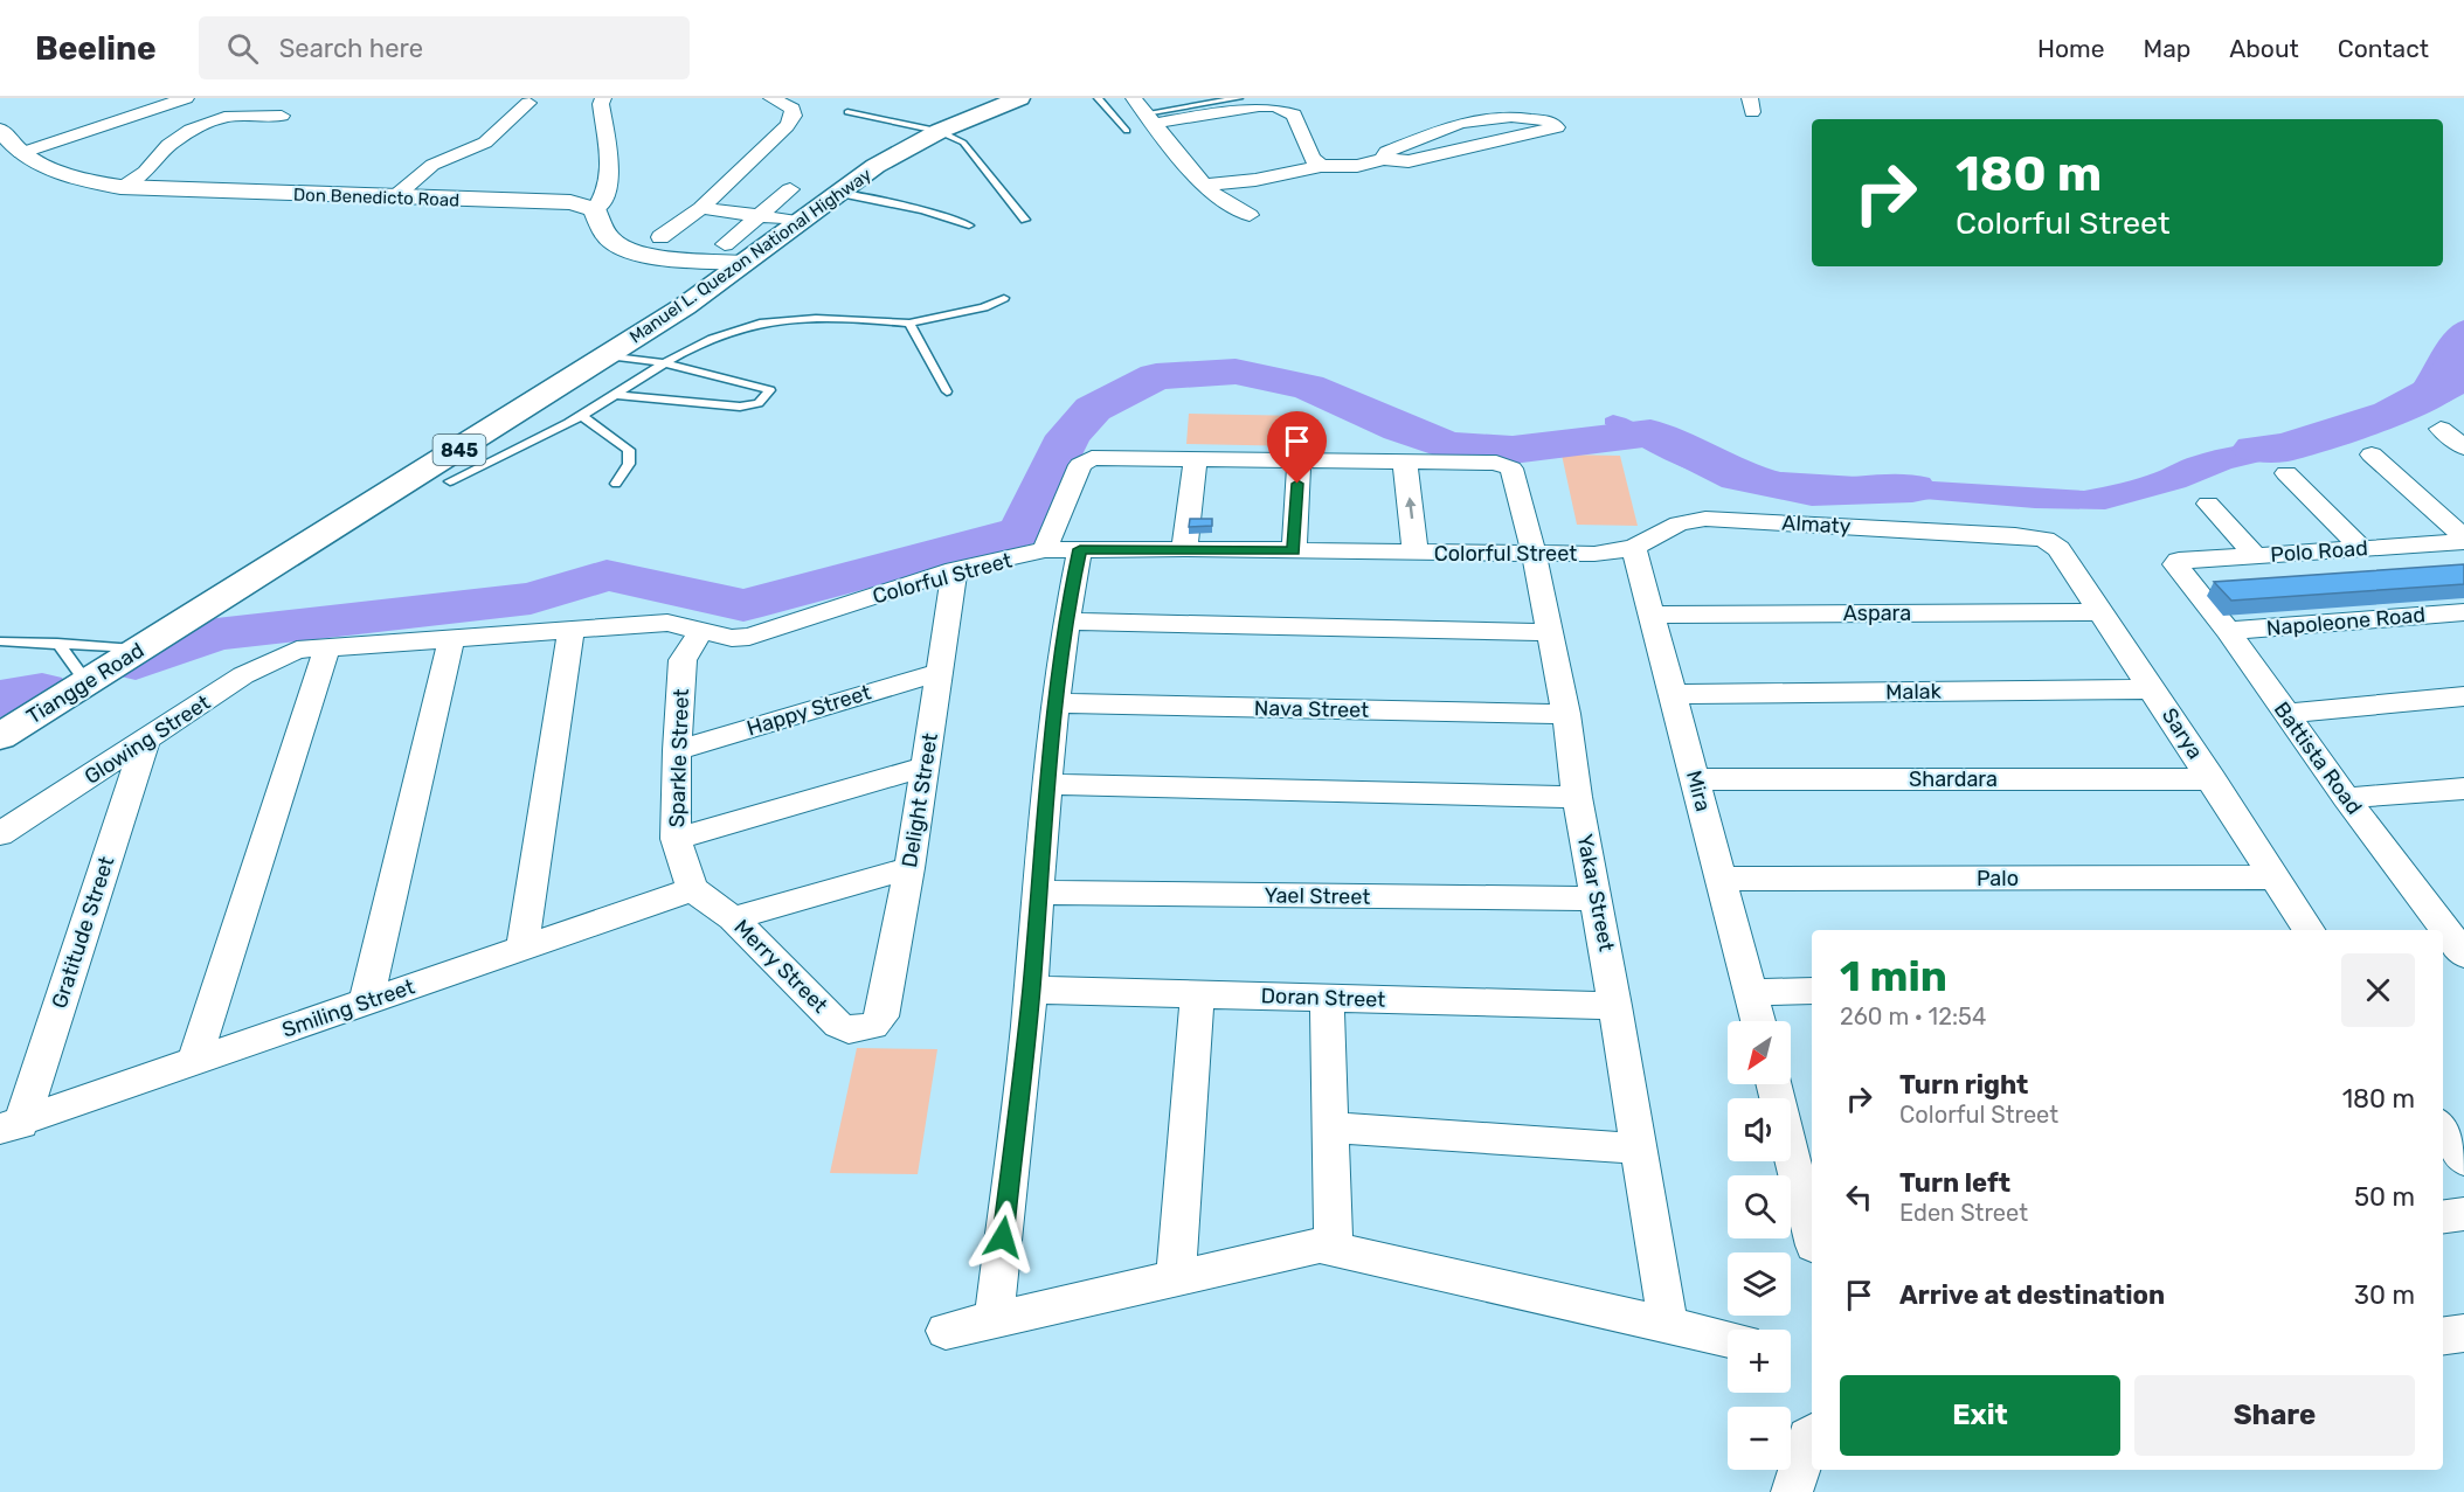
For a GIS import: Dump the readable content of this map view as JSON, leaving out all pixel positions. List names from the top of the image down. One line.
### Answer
{"streets":{"main road":["Manuel L. Quezon National Highway","845","Tiangge Road"],"street":["Don Benedicto Road","Almaty","Polo Road","Colorful Street","Aspara","Napoleone Road","Malak","Nava Street","Happy Street","Sarya","Glowing Street","Sparkle Street","Battista Road","Shardara","Mira","Delight Street","Palo","Yakar Street","Yael Street","Gratitude Street","Merry Street","Doran Street","Smiling Street"]},"crossings":[["Manuel L. Quezon National Highway","Tiangge Road"],["Almaty","Colorful Street"],["Almaty","Sarya"],["Almaty","Mira"],["Polo Road","Battista Road"],["Colorful Street","Glowing Street"],["Colorful Street","Sparkle Street"],["Colorful Street","Delight Street"],["Colorful Street","Yakar Street"],["Aspara","Sarya"],["Aspara","Mira"],["Napoleone Road","Battista Road"],["Malak","Sarya"],["Malak","Mira"],["Nava Street","Yakar Street"],["Happy Street","Sparkle Street"],["Happy Street","Delight Street"],["Sarya","Shardara"],["Sarya","Palo"],["Glowing Street","Gratitude Street"],["Sparkle Street","Merry Street"],["Sparkle Street","Smiling Street"],["Shardara","Mira"],["Mira","Palo"],["Delight Street","Merry Street"],["Yakar Street","Yael Street"],["Yakar Street","Doran Street"],["Gratitude Street","Smiling Street"],["Merry Street","Smiling Street"]],"north":"bottom left","page":{"header":"Beeline","search":"Search here","nav":["Home","Map","About","Contact"],"turn":["180 m","Colorful Street"],"heading":["1 min","260 m · 12:54"],"map_buttons":["+","−"],"list":[{"name":"Turn right","note":"Colorful Street","value":"180 m"},{"name":"Turn left","note":"Eden Street","value":"50 m"},{"name":"Arrive at destination","value":"30 m"}],"buttons":["Exit","Share"]}}
